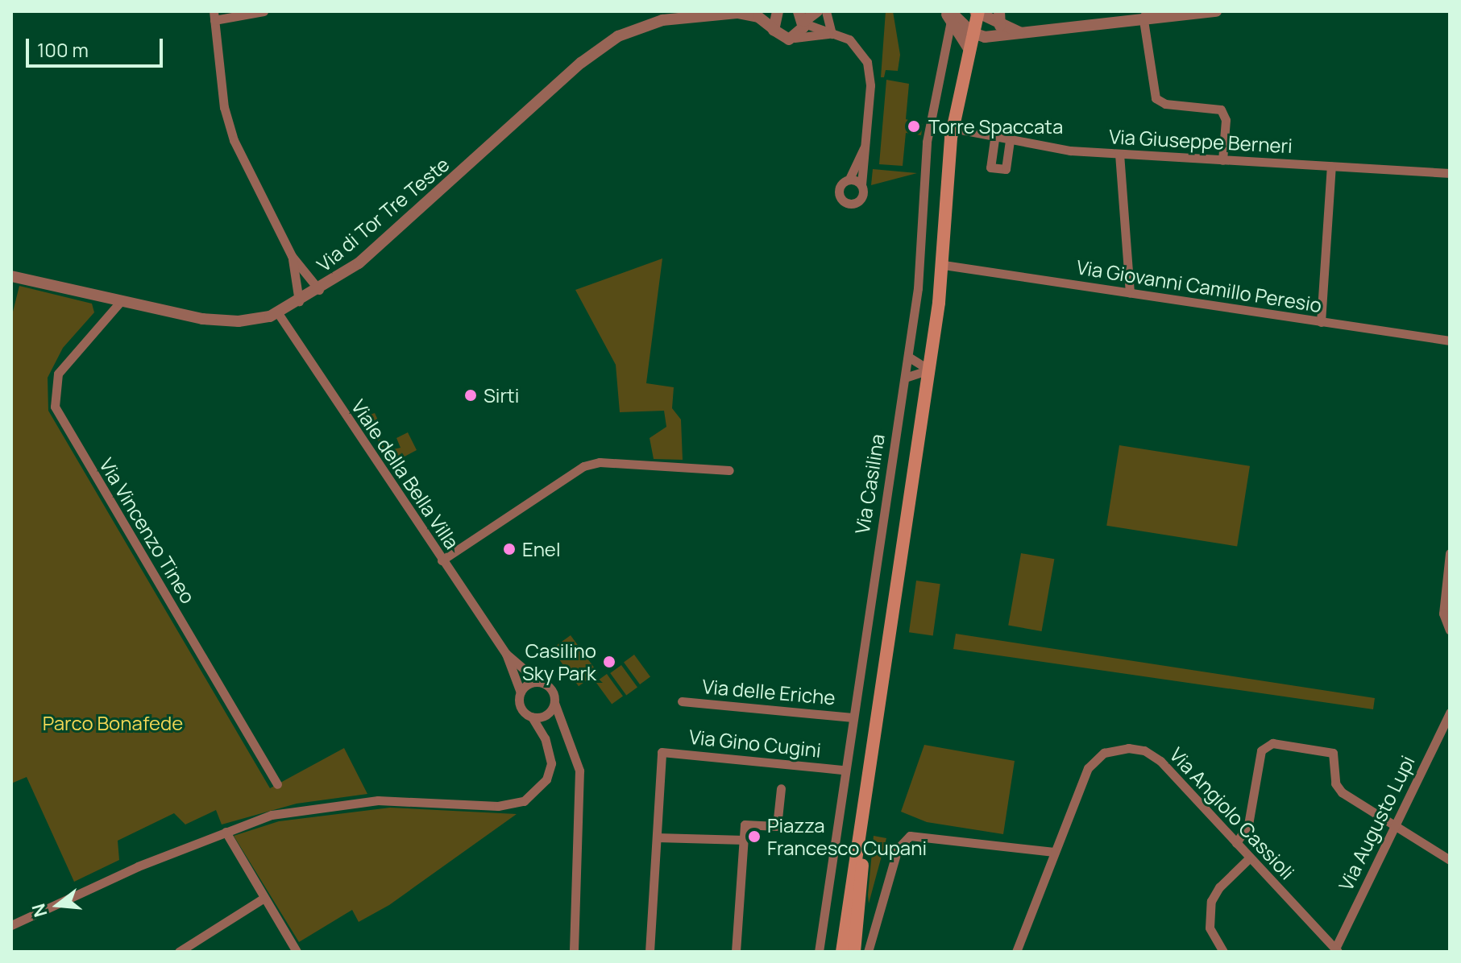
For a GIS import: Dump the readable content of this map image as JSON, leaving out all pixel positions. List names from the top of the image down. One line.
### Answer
{"streets":{"street":["Via Giuseppe Berneri","Via di Tor Tre Teste","Via Giovanni Camillo Peresio","Viale della Bella Villa","Via Casilina","Via Vincenzo Tineo","Via delle Eriche","Via Gino Cugini","Via Angiolo Cassioli","Via Augusto Lupi"]},"crossings":[["Via di Tor Tre Teste","Viale della Bella Villa"],["Via di Tor Tre Teste","Via Vincenzo Tineo"],["Via Casilina","Via delle Eriche"],["Via Casilina","Via Gino Cugini"],["Via Angiolo Cassioli","Via Augusto Lupi"]],"parks":["Parco Bonafede"],"places":["Torre Spaccata","Sirti","Enel","Casilino Sky Park","Piazza Francesco Cupani"],"scale_bar":"100 m","north":"left"}
